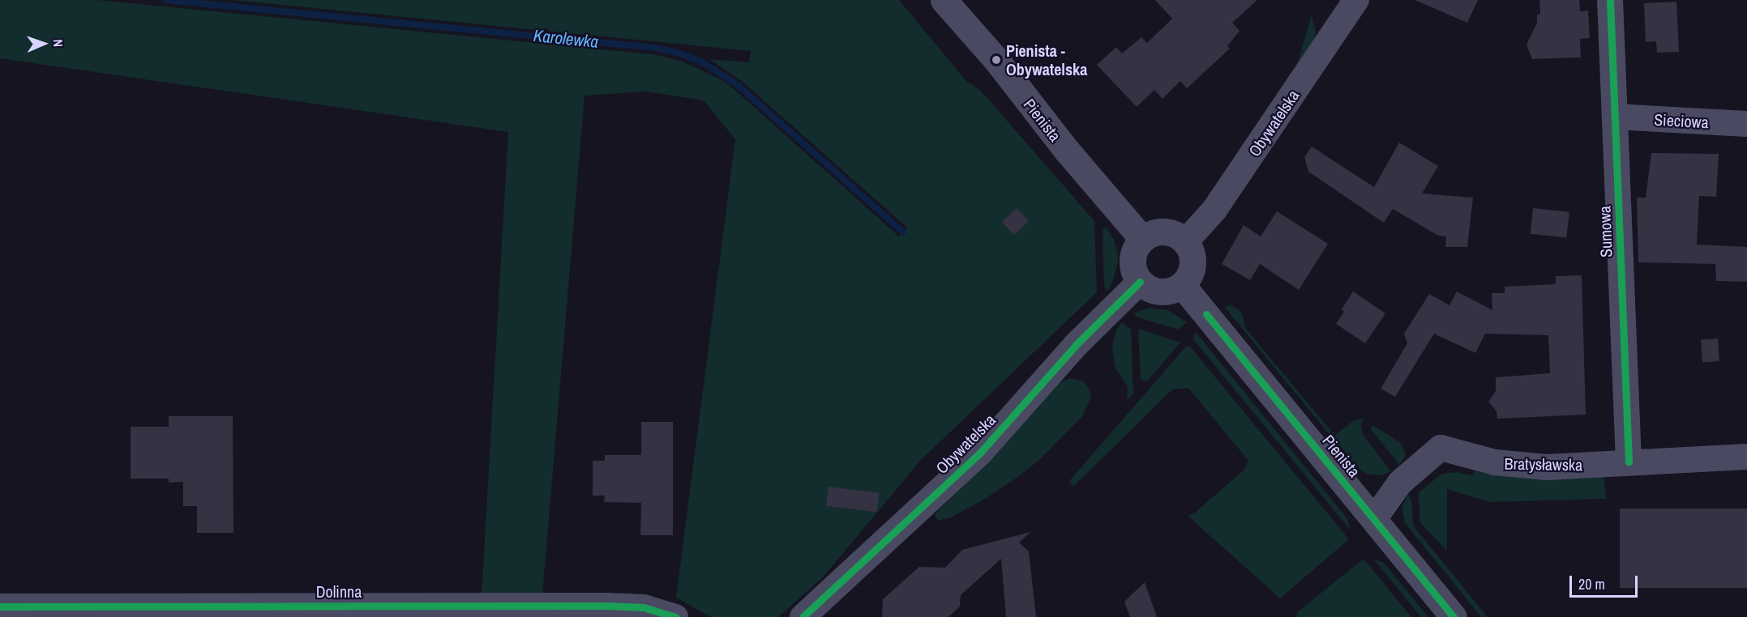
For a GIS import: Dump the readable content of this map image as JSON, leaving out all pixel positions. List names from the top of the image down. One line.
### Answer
{"streets":{"street":["Pienista","Sieciowa","Obywatelska","Sumowa","Bratysławska","Dolinna"]},"crossings":[["Pienista","Obywatelska"],["Pienista","Bratysławska"],["Sieciowa","Sumowa"],["Sumowa","Bratysławska"]],"water":["Karolewka"],"places":["Pienista - Obywatelska"],"scale_bar":"20 m","north":"right"}
